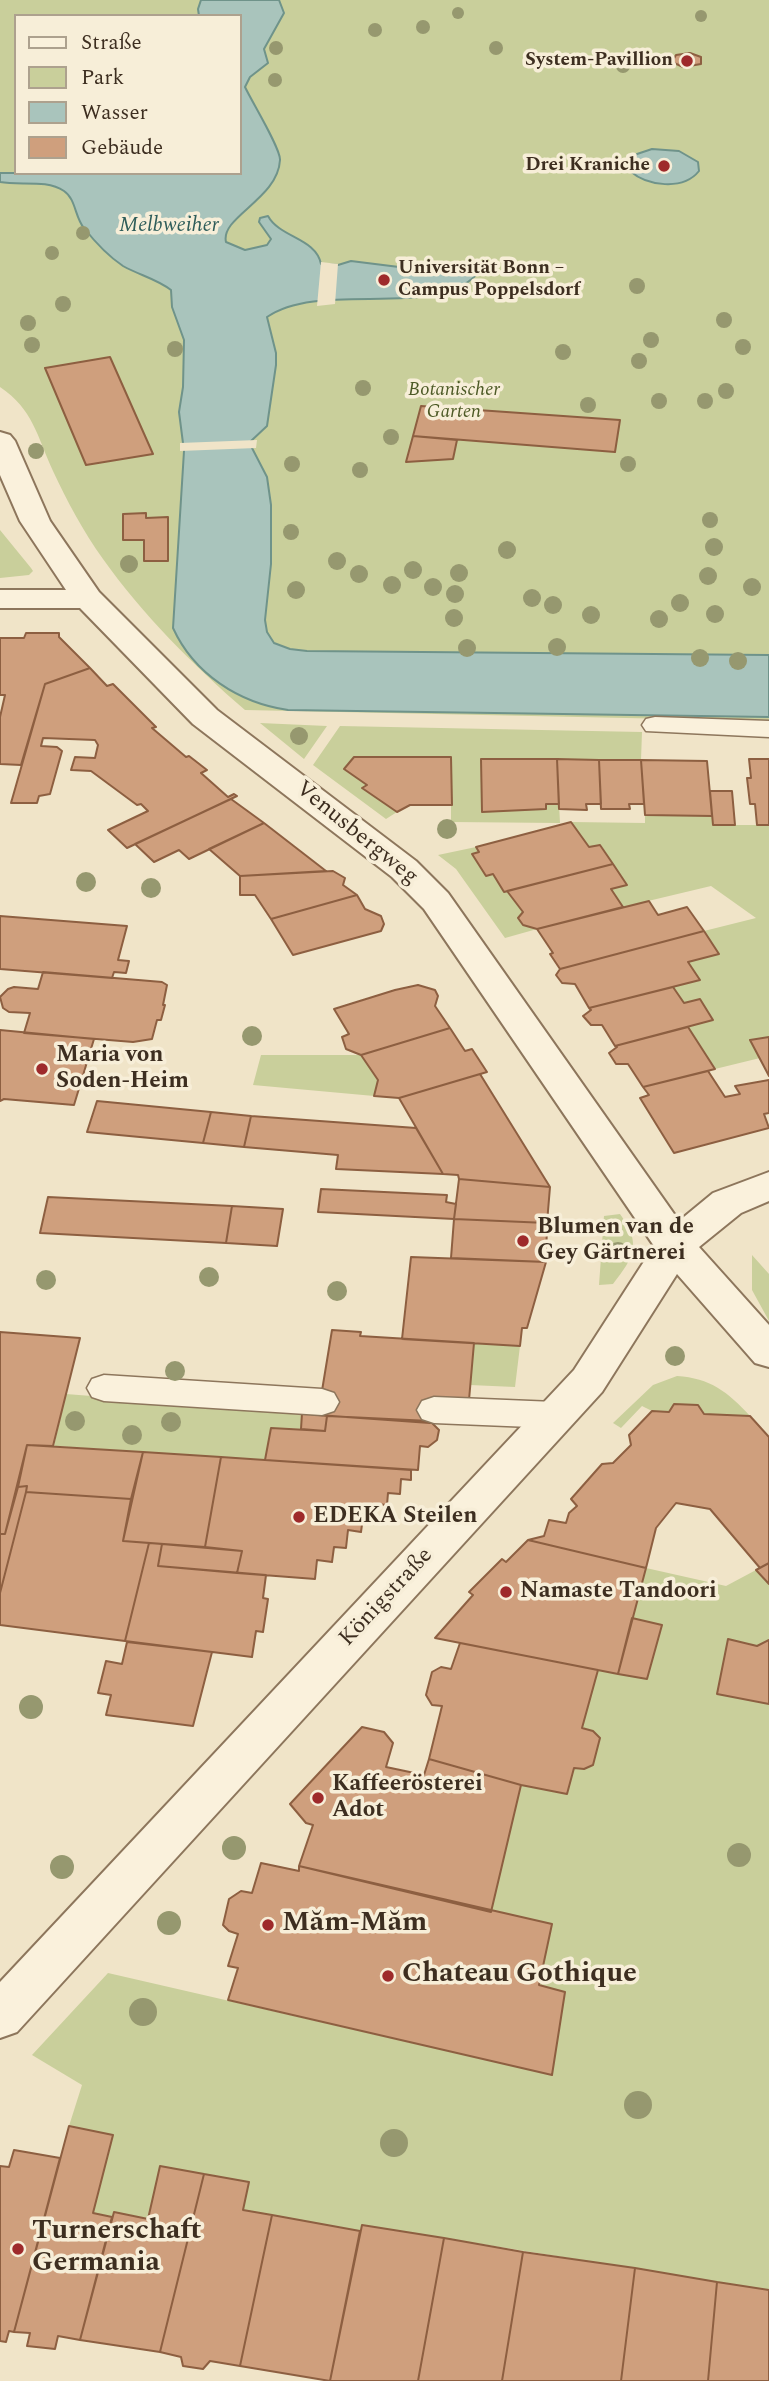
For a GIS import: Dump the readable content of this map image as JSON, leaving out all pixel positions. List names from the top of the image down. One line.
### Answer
{"streets":{"street":["Venusbergweg","Königstraße"]},"crossings":[["Venusbergweg","Königstraße"]],"water":["Melbweiher"],"parks":["Botanischer Garten"],"places":["System-Pavillion","Drei Kraniche","Universität Bonn – Campus Poppelsdorf","Maria von Soden-Heim","Blumen van de Gey Gärtnerei","EDEKA Steilen","Namaste Tandoori","Kaffeerösterei Adot","Măm-Măm","Chateau Gothique","Turnerschaft Germania"],"legend":["Straße","Park","Wasser","Gebäude"]}
